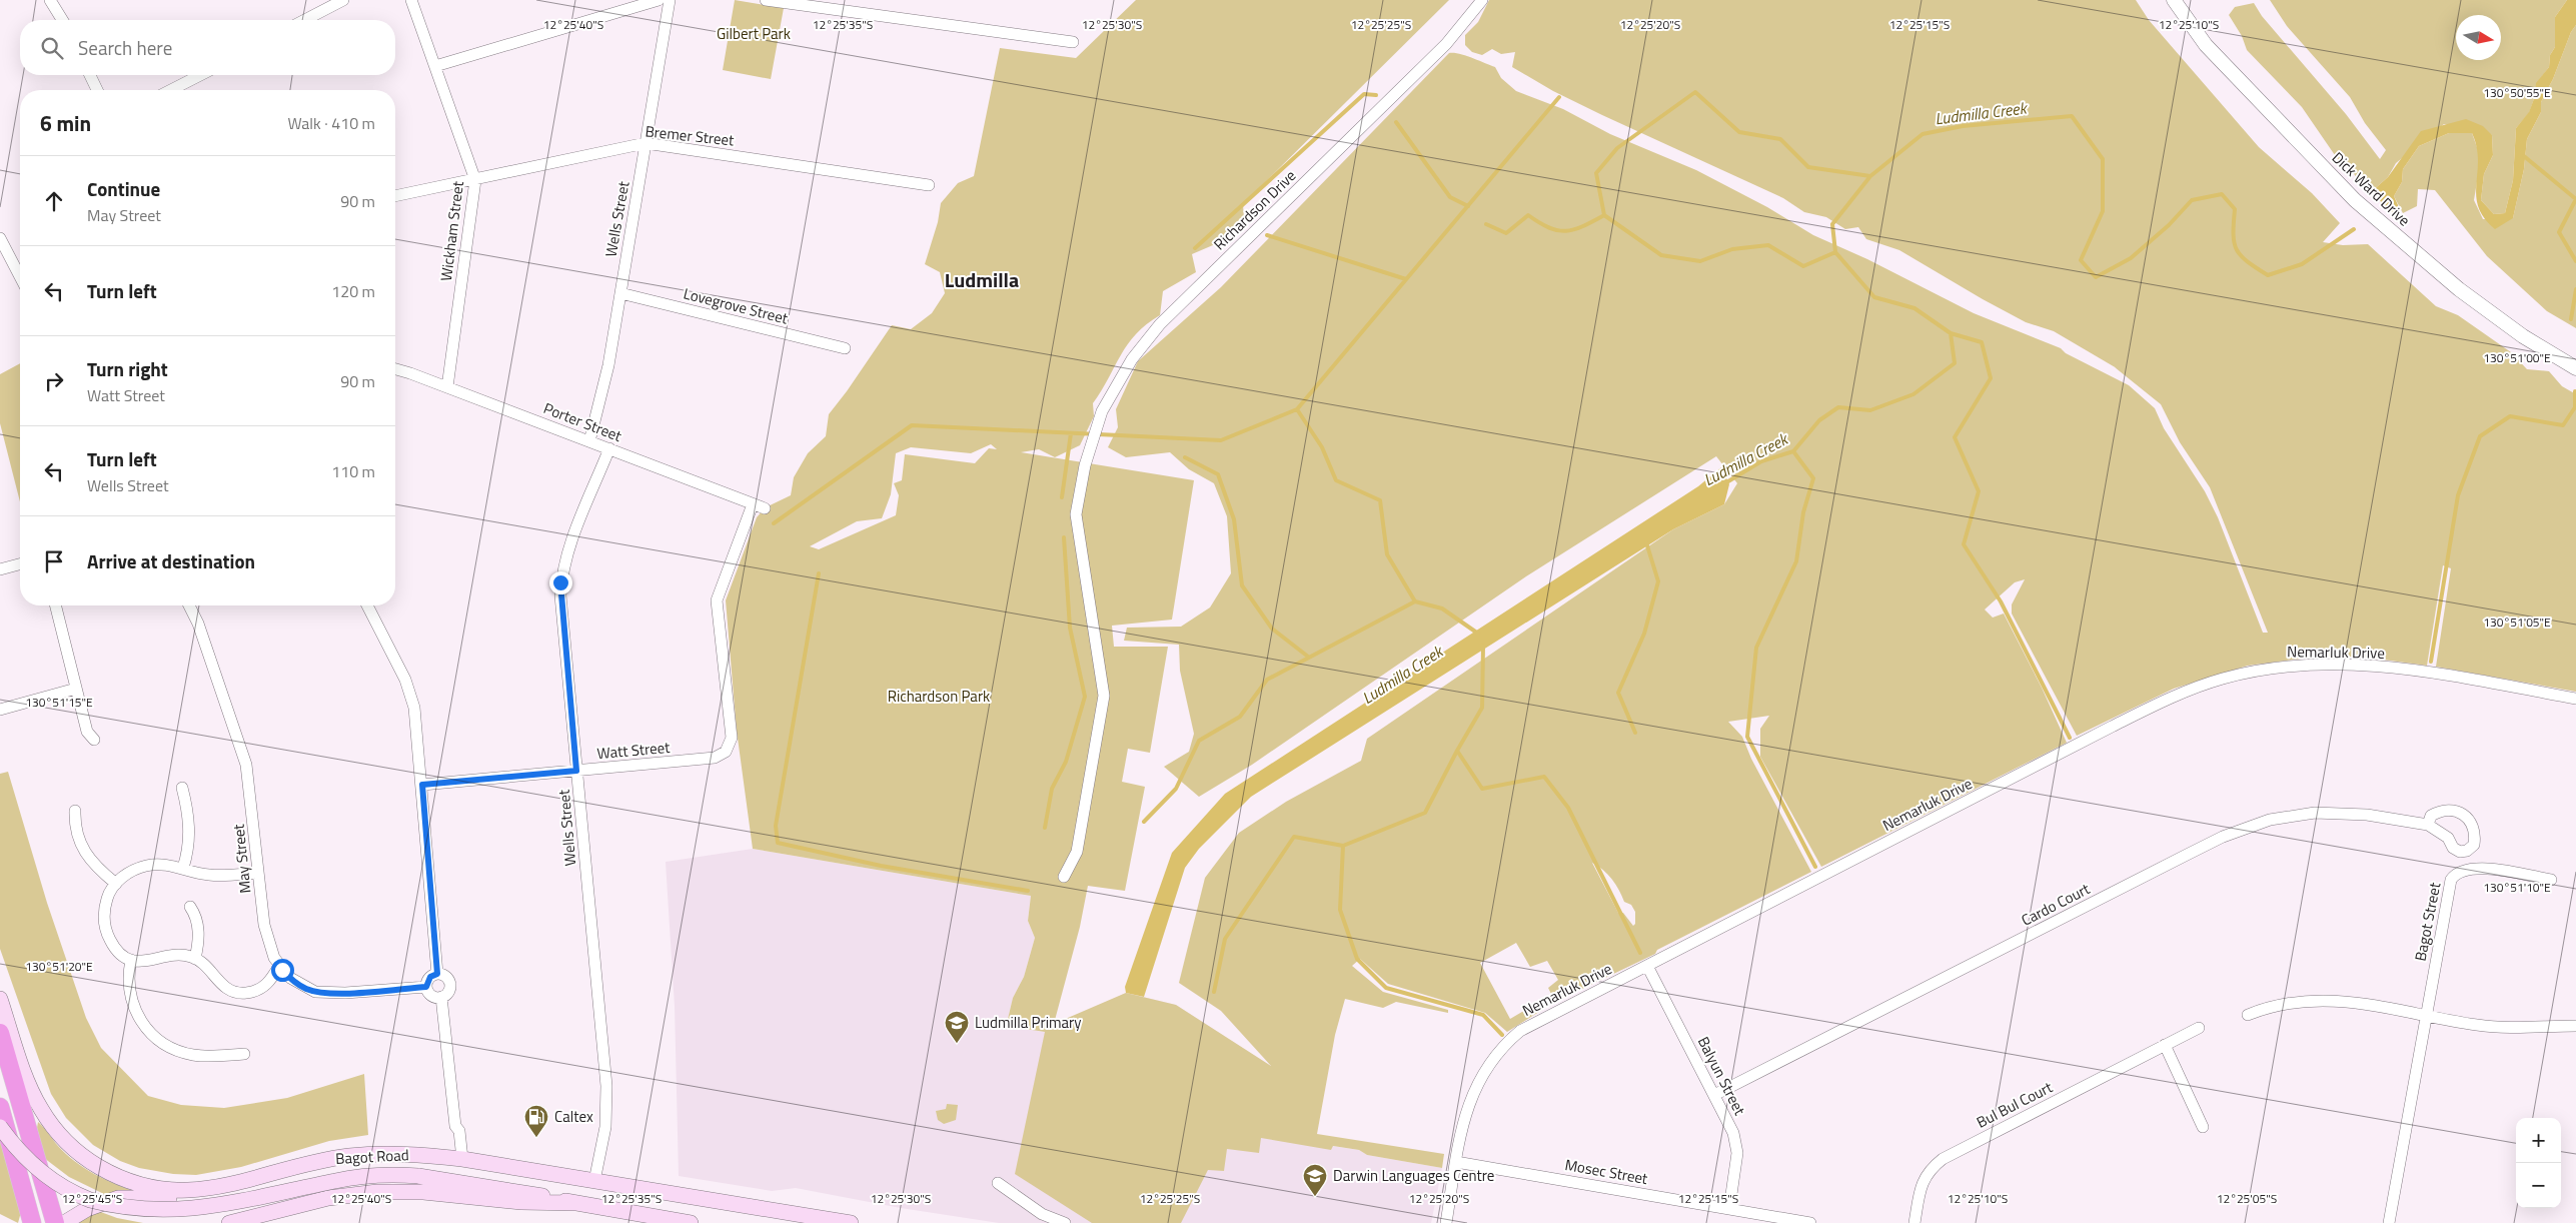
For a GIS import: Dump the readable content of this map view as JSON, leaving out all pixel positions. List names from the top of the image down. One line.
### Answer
{"streets":{"main road":["Bagot Road"],"street":["Bremer Street","Dick Ward Drive","Richardson Drive","Wells Street","Wickham Street","Lovegrove Street","Porter Street","Nemarluk Drive","Watt Street","May Street","Cardo Court","Bagot Street","Balyun Street","Bul Bul Court","Mosec Street"]},"crossings":[["Bremer Street","Wells Street"],["Bremer Street","Wickham Street"],["Wells Street","Lovegrove Street"],["Wells Street","Porter Street"],["Wells Street","Watt Street"],["Wells Street","Bagot Road"],["Wickham Street","Porter Street"],["Porter Street","Watt Street"],["Nemarluk Drive","Balyun Street"],["Nemarluk Drive","Mosec Street"],["Cardo Court","Balyun Street"],["Balyun Street","Mosec Street"]],"districts":["Ludmilla"],"water":["Ludmilla Creek"],"parks":["Gilbert Park","Richardson Park"],"places":{"school or university":["Ludmilla Primary","Darwin Languages Centre"],"fuel station":["Caltex"]},"north":"right","page":{"search":"Search here","heading":["6 min","Walk · 410 m"],"list":[["Continue","May Street","90 m"],["Turn left","120 m"],["Turn right","Watt Street","90 m"],["Turn left","Wells Street","110 m"],"Arrive at destination"],"map_buttons":["+","−"]},"coordinates":["12°25'40\"S","12°25'35\"S","12°25'30\"S","12°25'25\"S","12°25'20\"S","12°25'15\"S","12°25'10\"S","130°50'55\"E","130°51'00\"E","130°51'05\"E","130°51'15\"E","130°51'10\"E","130°51'20\"E","12°25'45\"S","12°25'05\"S"]}
